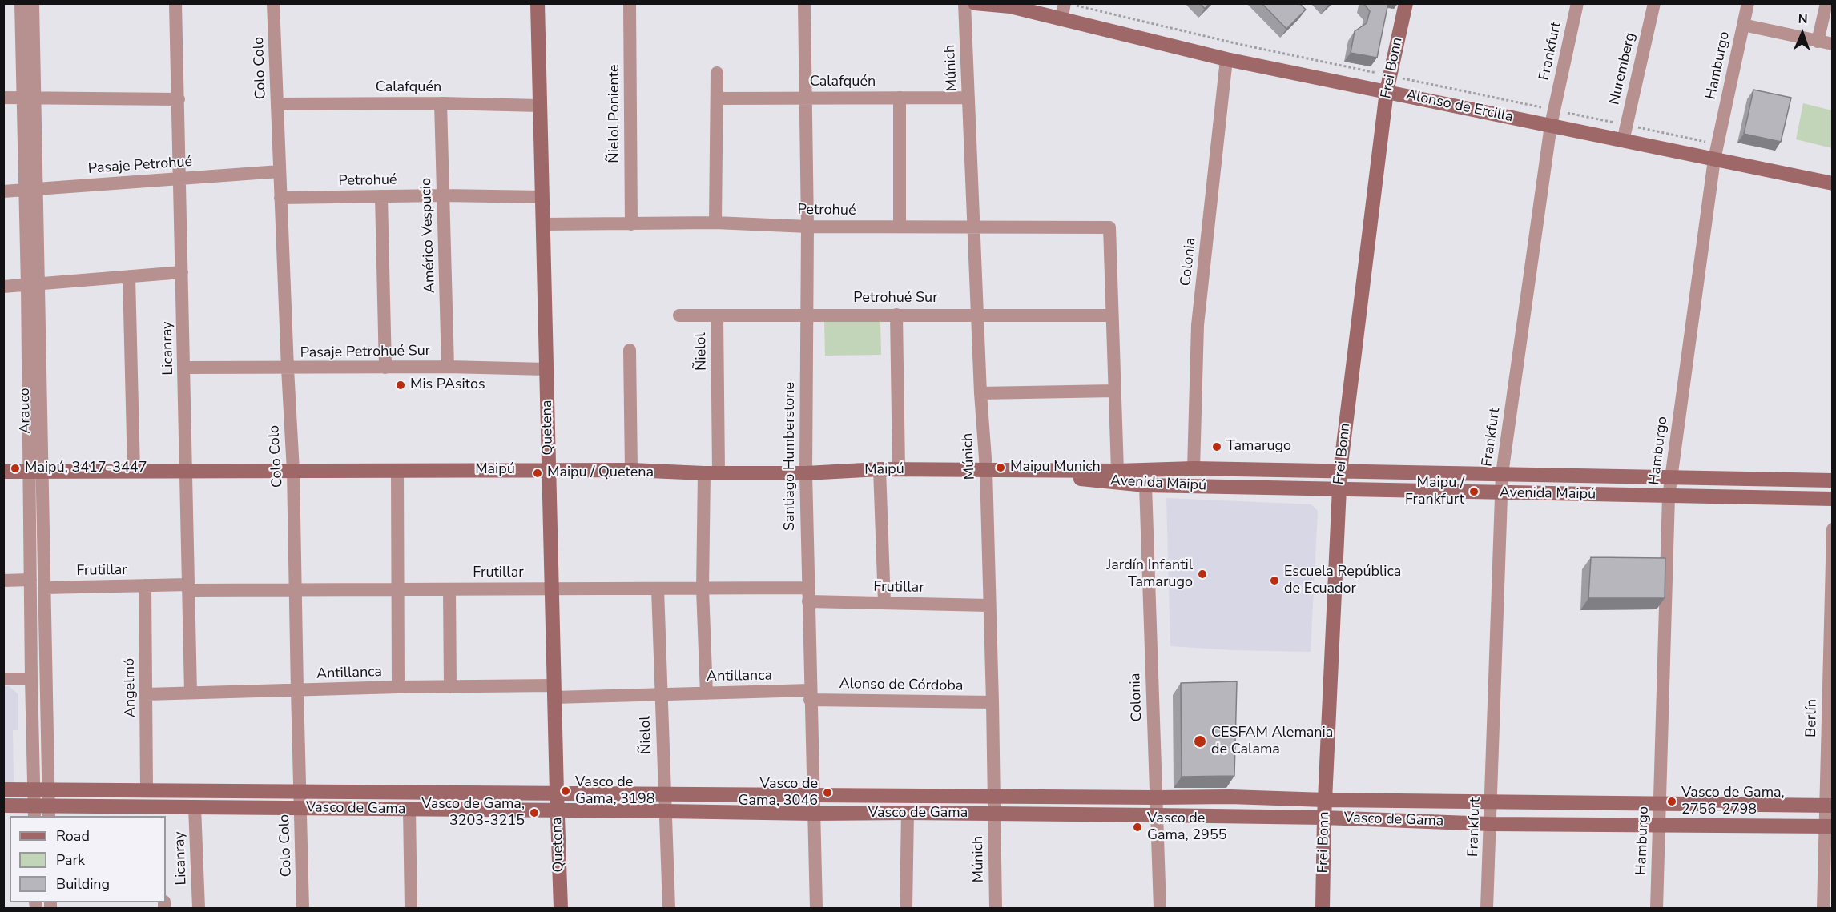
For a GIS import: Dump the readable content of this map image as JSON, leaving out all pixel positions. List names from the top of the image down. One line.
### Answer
{"streets":{"street":["Frankfurt","Hamburgo","Colo Colo","Múnich","Frei Bonn","Nuremberg","Calafquén","Alonso de Ercilla","Ñielol Poniente","Pasaje Petrohué","Petrohué","Américo Vespucio","Colonia","Petrohué Sur","Licanray","Ñielol","Pasaje Petrohué Sur","Arauco","Quetena","Santiago Humberstone","Maipú","Avenida Maipú","Frutillar","Antillanca","Alonso de Córdoba","Angelmó","Berlín","Vasco de Gama"]},"crossings":[["Frankfurt","Alonso de Ercilla"],["Frankfurt","Avenida Maipú"],["Frankfurt","Vasco de Gama"],["Hamburgo","Alonso de Ercilla"],["Hamburgo","Avenida Maipú"],["Hamburgo","Vasco de Gama"],["Colo Colo","Calafquén"],["Colo Colo","Pasaje Petrohué"],["Colo Colo","Petrohué"],["Colo Colo","Pasaje Petrohué Sur"],["Colo Colo","Maipú"],["Colo Colo","Frutillar"],["Colo Colo","Antillanca"],["Colo Colo","Vasco de Gama"],["Múnich","Calafquén"],["Múnich","Petrohué"],["Múnich","Petrohué Sur"],["Múnich","Maipú"],["Múnich","Avenida Maipú"],["Múnich","Frutillar"],["Múnich","Alonso de Córdoba"],["Múnich","Vasco de Gama"],["Frei Bonn","Alonso de Ercilla"],["Frei Bonn","Avenida Maipú"],["Frei Bonn","Vasco de Gama"],["Nuremberg","Alonso de Ercilla"],["Calafquén","Américo Vespucio"],["Calafquén","Quetena"],["Calafquén","Santiago Humberstone"],["Alonso de Ercilla","Colonia"],["Ñielol Poniente","Petrohué"],["Pasaje Petrohué","Licanray"],["Pasaje Petrohué","Arauco"],["Petrohué","Américo Vespucio"],["Petrohué","Petrohué Sur"],["Petrohué","Quetena"],["Petrohué","Santiago Humberstone"],["Américo Vespucio","Pasaje Petrohué Sur"],["Colonia","Avenida Maipú"],["Colonia","Vasco de Gama"],["Petrohué Sur","Ñielol"],["Petrohué Sur","Santiago Humberstone"],["Licanray","Pasaje Petrohué Sur"],["Licanray","Maipú"],["Licanray","Frutillar"],["Licanray","Antillanca"],["Licanray","Vasco de Gama"],["Ñielol","Maipú"],["Ñielol","Frutillar"],["Ñielol","Antillanca"],["Ñielol","Vasco de Gama"],["Pasaje Petrohué Sur","Quetena"],["Arauco","Maipú"],["Arauco","Frutillar"],["Arauco","Vasco de Gama"],["Quetena","Maipú"],["Quetena","Frutillar"],["Quetena","Antillanca"],["Quetena","Vasco de Gama"],["Santiago Humberstone","Maipú"],["Santiago Humberstone","Frutillar"],["Santiago Humberstone","Antillanca"],["Santiago Humberstone","Alonso de Córdoba"],["Santiago Humberstone","Vasco de Gama"],["Maipú","Avenida Maipú"],["Frutillar","Angelmó"],["Antillanca","Alonso de Córdoba"],["Antillanca","Angelmó"],["Angelmó","Vasco de Gama"],["Berlín","Vasco de Gama"]],"places":["Mis PAsitos","Tamarugo","Maipu Munich","Maipú, 3417-3447","Maipu / Quetena","Maipu / Frankfurt","Jardín Infantil Tamarugo","Escuela República de Ecuador","CESFAM Alemania de Calama","Vasco de Gama, 3198","Vasco de Gama, 3046","Vasco de Gama, 2756-2798","Vasco de Gama, 3203-3215","Vasco de Gama, 2955"],"legend":["Road","Park","Building"],"north":"top"}
